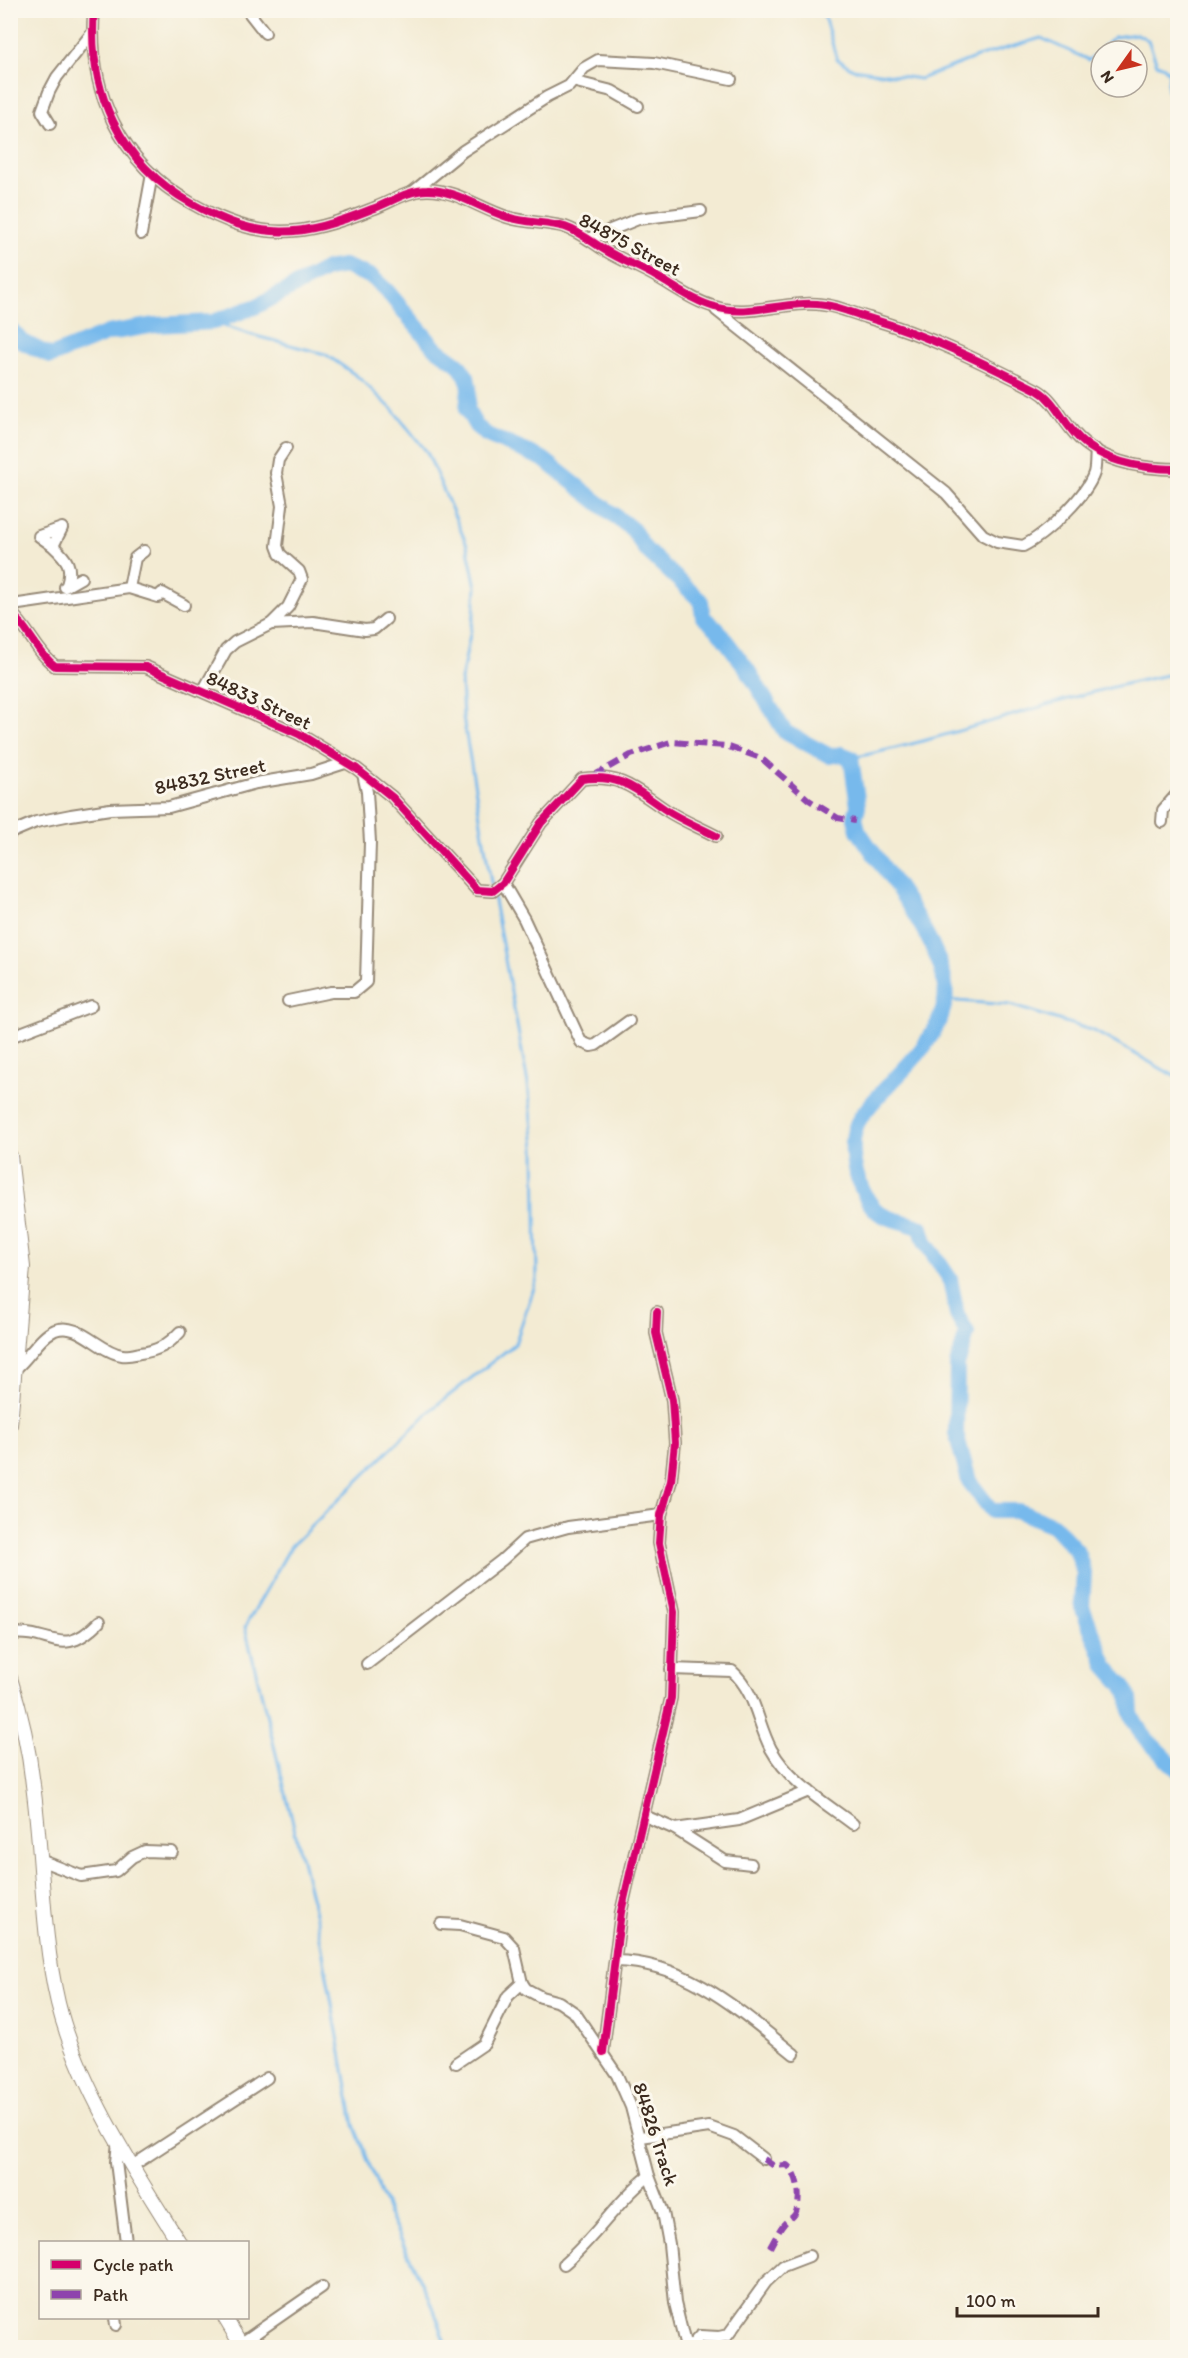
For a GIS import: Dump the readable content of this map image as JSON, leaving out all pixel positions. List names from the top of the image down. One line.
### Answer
{"streets":{"street":["84875 Street","84833 Street","84832 Street","84826 Track"]},"crossings":[["84833 Street","84832 Street"]],"legend":["Cycle path","Path"],"scale_bar":"100 m","north":"bottom left"}
